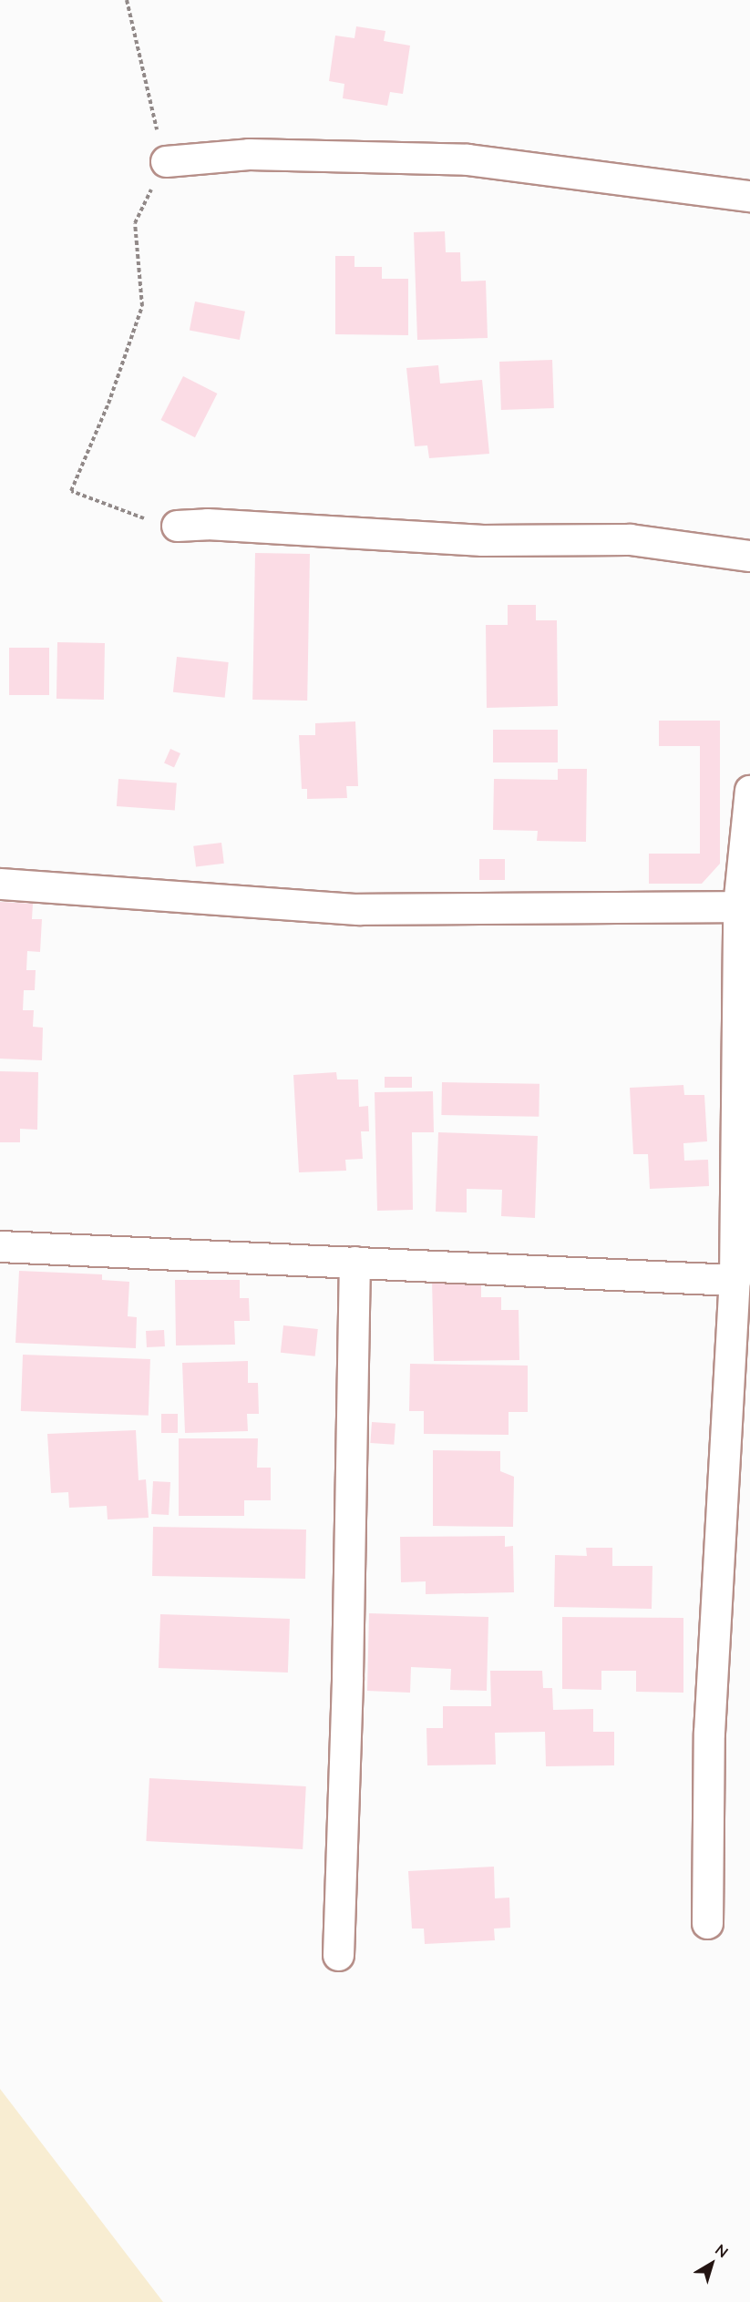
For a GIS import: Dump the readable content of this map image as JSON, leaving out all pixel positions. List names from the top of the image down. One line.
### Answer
{"north":"top right"}
